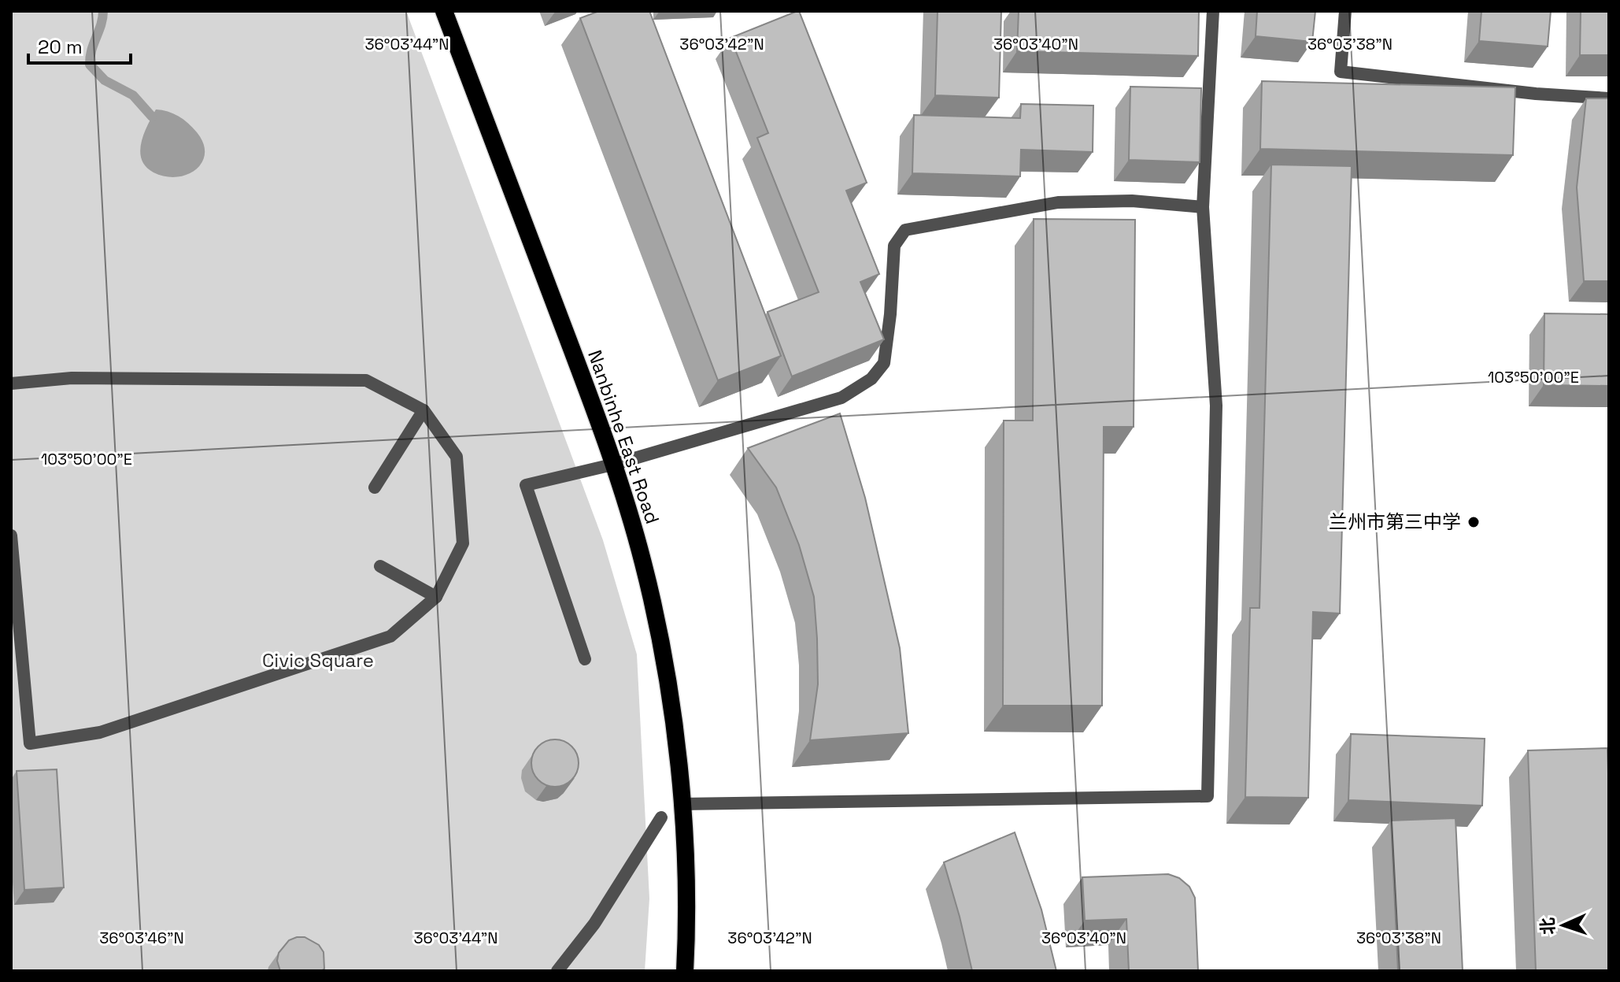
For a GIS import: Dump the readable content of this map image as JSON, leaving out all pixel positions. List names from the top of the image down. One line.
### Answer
{"streets":{"highway":["Nanbinhe East Road"]},"parks":["Civic Square"],"places":["兰州市第三中学"],"scale_bar":"20 m","north":"left","coordinates":["36°03'44\"N","36°03'42\"N","36°03'40\"N","36°03'38\"N","103°50'00\"E","36°03'46\"N"]}
